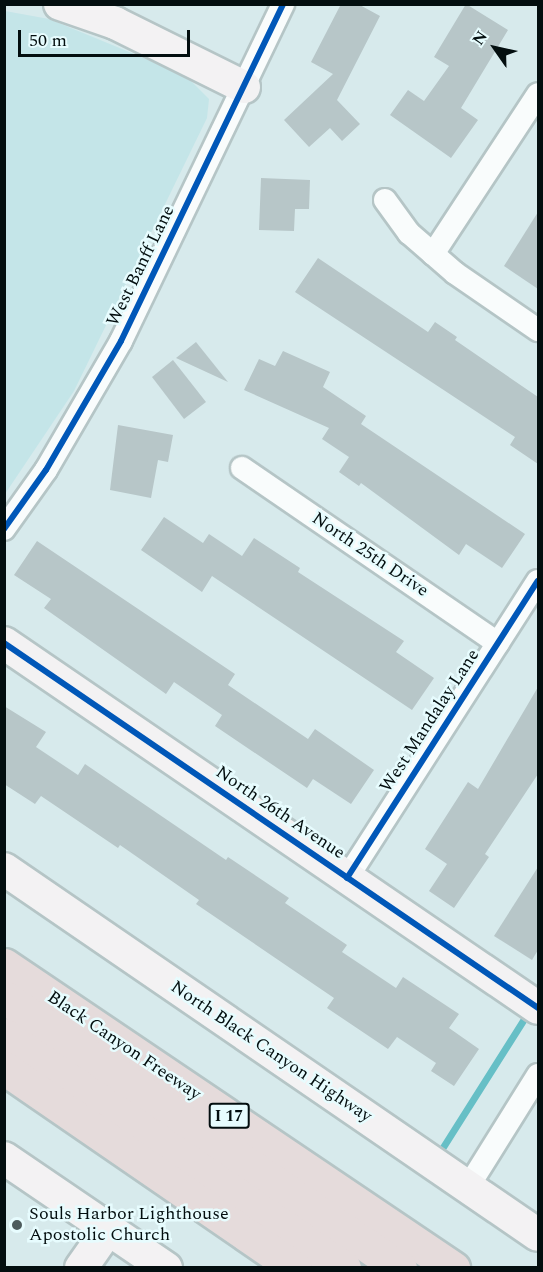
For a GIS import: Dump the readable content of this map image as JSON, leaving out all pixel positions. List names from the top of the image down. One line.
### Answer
{"streets":{"highway":["Black Canyon Freeway","I 17"],"street":["West Banff Lane","North 25th Drive","West Mandalay Lane","North 26th Avenue","North Black Canyon Highway"]},"crossings":[["North 25th Drive","West Mandalay Lane"],["West Mandalay Lane","North 26th Avenue"]],"places":["Souls Harbor Lighthouse Apostolic Church"],"scale_bar":"50 m","north":"top left"}
